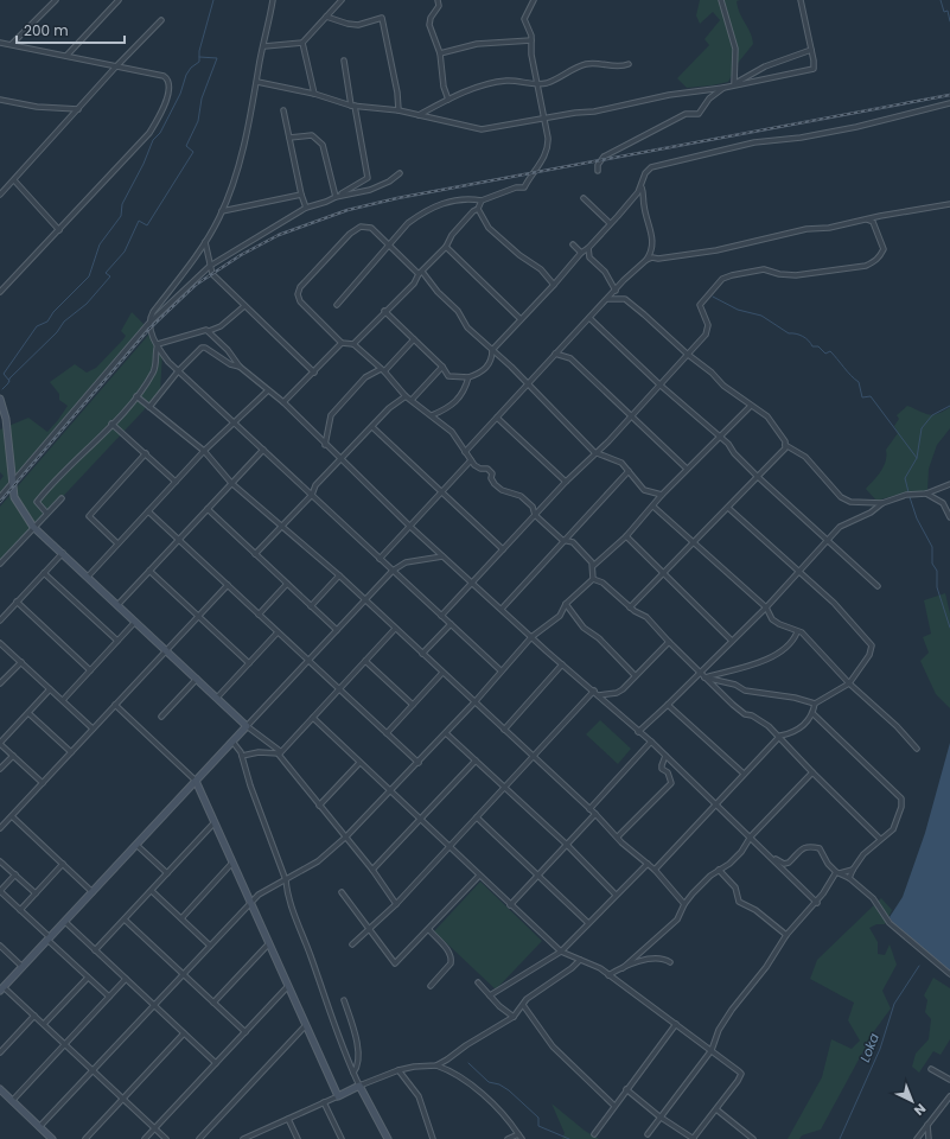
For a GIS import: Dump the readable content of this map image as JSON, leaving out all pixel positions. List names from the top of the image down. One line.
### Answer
{"water":["Loka"],"scale_bar":"200 m","north":"bottom right"}
